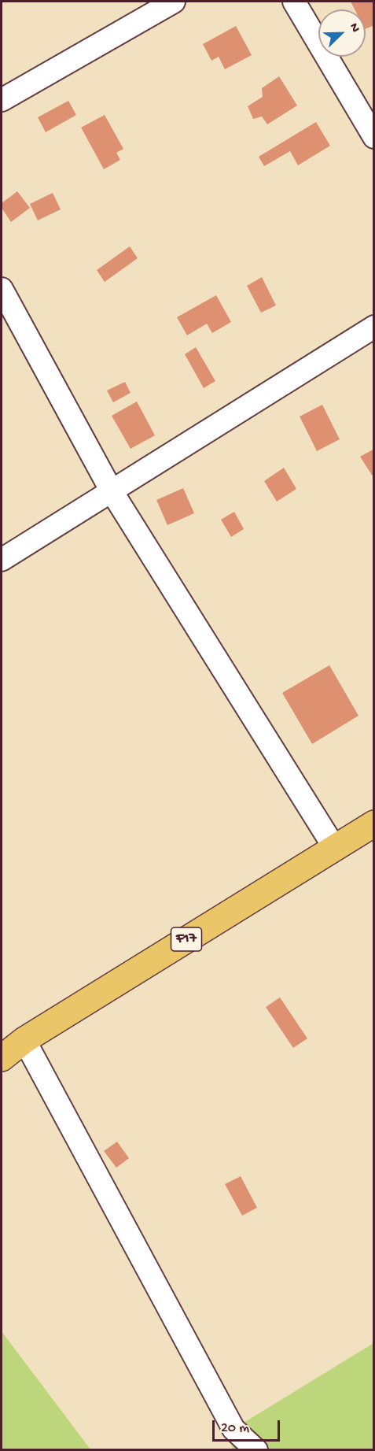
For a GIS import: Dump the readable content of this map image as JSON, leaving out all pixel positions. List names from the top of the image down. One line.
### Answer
{"streets":{"highway":["F17"]},"scale_bar":"20 m","north":"top right"}
